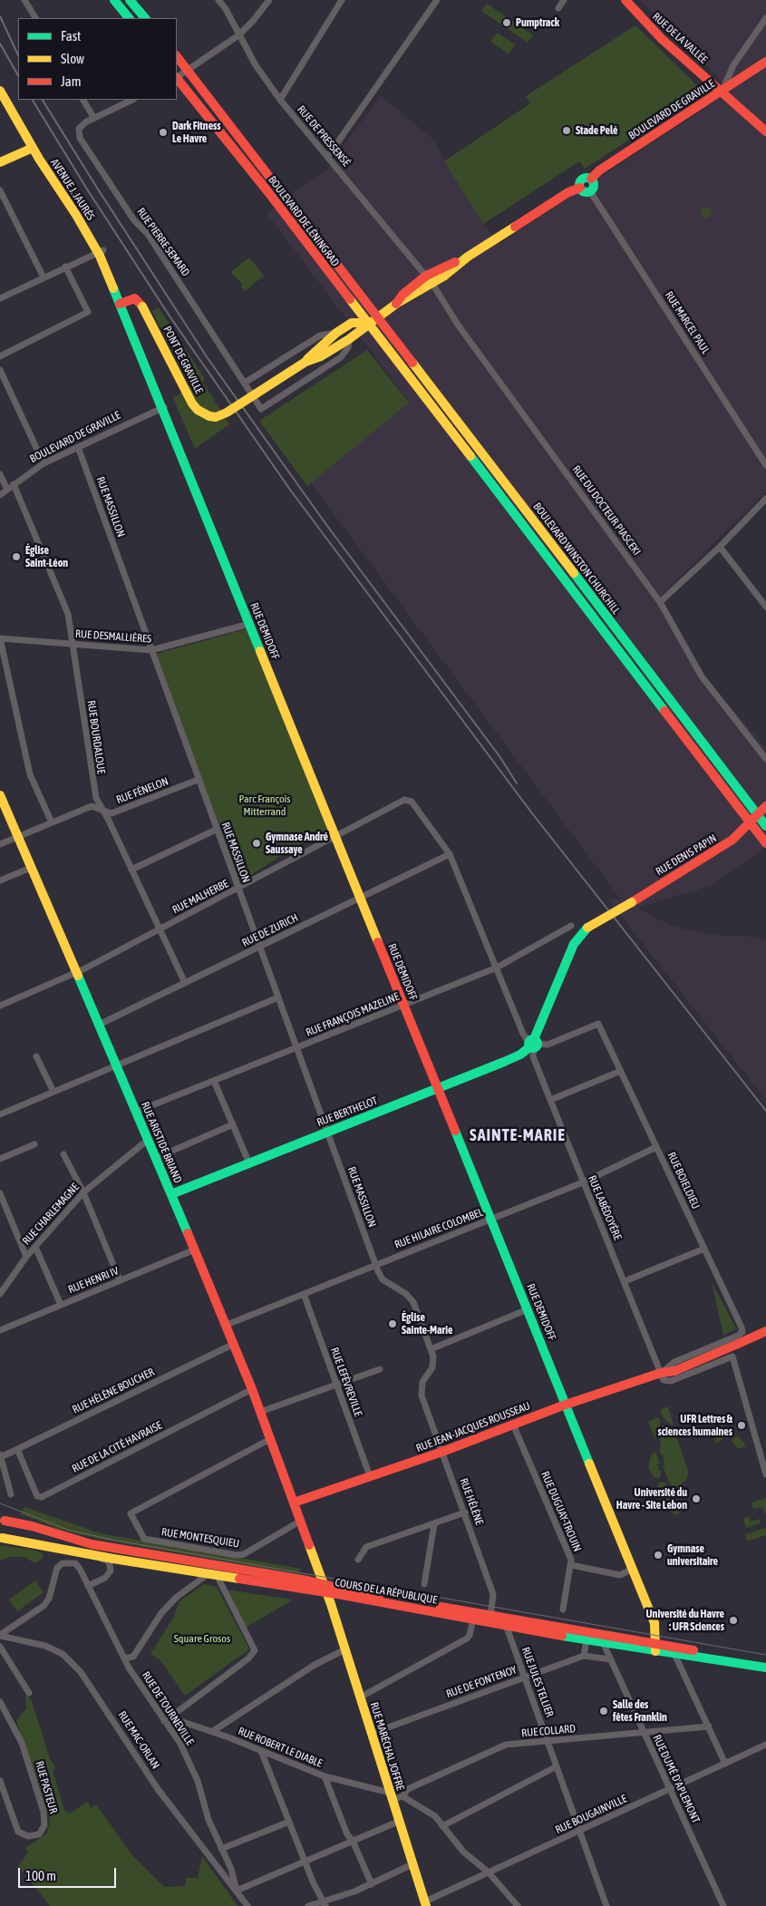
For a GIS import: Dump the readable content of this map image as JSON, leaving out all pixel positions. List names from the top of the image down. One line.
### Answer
{"streets":{"main road":["RUE DE LA VALLÉE","BOULEVARD DE GRAVILLE","AVENUE J. JAURÈS","BOULEVARD DE LÉNINGRAD","PONT DE GRAVILLE","BOULEVARD WINSTON CHURCHILL","RUE DEMIDOFF","RUE DENIS PAPIN","RUE BERTHELOT","RUE ARISTIDE BRIAND","RUE JEAN-JACQUES ROUSSEAU","COURS DE LA RÉPUBLIQUE","RUE MARÉCHAL JOFFRE"],"street":["RUE DE PRESSENSÉ","RUE PIERRE SEMARD","RUE MARCEL PAUL","RUE MASSILLON","RUE DU DOCTEUR PIASCEKI","RUE DESMALLIÈRES","RUE BOURDALOUE","RUE FÉNELON","RUE MALHERBE","RUE DE ZURICH","RUE FRANÇOIS MAZELINE","RUE BOIELDIEU","RUE LABÉDOYÈRE","RUE CHARLEMAGNE","RUE HILAIRE COLOMBEL","RUE HENRI IV","RUE LEFÈVREVILLE","RUE HÉLÈNE BOUCHER","RUE DE LA CITÉ HAVRAISE","RUE HÉLÈNE","RUE DUGUAY-TROUIN","RUE MONTESQUIEU","RUE DE FONTENOY","RUE JULES TELLIER","RUE DE TOURNEVILLE","RUE COLLARD","RUE MAC-ORLAN","RUE ROBERT LE DIABLE","RUE DUMÉ D'APLEMONT","RUE PASTEUR","RUE BOUGAINVILLE"]},"crossings":[["RUE DE LA VALLÉE","BOULEVARD DE GRAVILLE"],["BOULEVARD DE GRAVILLE","RUE MARCEL PAUL"],["BOULEVARD DE GRAVILLE","RUE MASSILLON"],["BOULEVARD DE GRAVILLE","RUE DEMIDOFF"],["BOULEVARD DE GRAVILLE","RUE BOURDALOUE"],["RUE DE PRESSENSÉ","RUE DU DOCTEUR PIASCEKI"],["AVENUE J. JAURÈS","PONT DE GRAVILLE"],["AVENUE J. JAURÈS","RUE DEMIDOFF"],["BOULEVARD DE LÉNINGRAD","PONT DE GRAVILLE"],["BOULEVARD DE LÉNINGRAD","BOULEVARD WINSTON CHURCHILL"],["PONT DE GRAVILLE","RUE DEMIDOFF"],["RUE MASSILLON","RUE DESMALLIÈRES"],["RUE MASSILLON","RUE FÉNELON"],["RUE MASSILLON","RUE MALHERBE"],["RUE MASSILLON","RUE DE ZURICH"],["RUE MASSILLON","RUE FRANÇOIS MAZELINE"],["RUE MASSILLON","RUE BERTHELOT"],["RUE MASSILLON","RUE HILAIRE COLOMBEL"],["RUE MASSILLON","RUE HÉLÈNE"],["BOULEVARD WINSTON CHURCHILL","RUE DENIS PAPIN"],["RUE DEMIDOFF","RUE DESMALLIÈRES"],["RUE DEMIDOFF","RUE MALHERBE"],["RUE DEMIDOFF","RUE DE ZURICH"],["RUE DEMIDOFF","RUE FRANÇOIS MAZELINE"],["RUE DEMIDOFF","RUE BERTHELOT"],["RUE DEMIDOFF","RUE HILAIRE COLOMBEL"],["RUE DEMIDOFF","RUE JEAN-JACQUES ROUSSEAU"],["RUE DEMIDOFF","COURS DE LA RÉPUBLIQUE"],["RUE DESMALLIÈRES","RUE BOURDALOUE"],["RUE BOURDALOUE","RUE FÉNELON"],["RUE BOURDALOUE","RUE MALHERBE"],["RUE BOURDALOUE","RUE DE ZURICH"],["RUE FÉNELON","RUE ARISTIDE BRIAND"],["RUE DENIS PAPIN","RUE BERTHELOT"],["RUE DENIS PAPIN","RUE LABÉDOYÈRE"],["RUE MALHERBE","RUE ARISTIDE BRIAND"],["RUE MALHERBE","RUE LABÉDOYÈRE"],["RUE DE ZURICH","RUE ARISTIDE BRIAND"],["RUE DE ZURICH","RUE LABÉDOYÈRE"],["RUE FRANÇOIS MAZELINE","RUE ARISTIDE BRIAND"],["RUE FRANÇOIS MAZELINE","RUE LABÉDOYÈRE"],["RUE BERTHELOT","RUE ARISTIDE BRIAND"],["RUE BERTHELOT","RUE BOIELDIEU"],["RUE BERTHELOT","RUE LABÉDOYÈRE"],["RUE ARISTIDE BRIAND","RUE CHARLEMAGNE"],["RUE ARISTIDE BRIAND","RUE HILAIRE COLOMBEL"],["RUE ARISTIDE BRIAND","RUE HENRI IV"],["RUE ARISTIDE BRIAND","RUE HÉLÈNE BOUCHER"],["RUE ARISTIDE BRIAND","RUE JEAN-JACQUES ROUSSEAU"],["RUE ARISTIDE BRIAND","RUE DE LA CITÉ HAVRAISE"],["RUE ARISTIDE BRIAND","RUE MONTESQUIEU"],["RUE ARISTIDE BRIAND","RUE MARÉCHAL JOFFRE"],["RUE BOIELDIEU","RUE HILAIRE COLOMBEL"],["RUE BOIELDIEU","RUE JEAN-JACQUES ROUSSEAU"],["RUE LABÉDOYÈRE","RUE HILAIRE COLOMBEL"],["RUE LABÉDOYÈRE","RUE JEAN-JACQUES ROUSSEAU"],["RUE HILAIRE COLOMBEL","RUE LEFÈVREVILLE"],["RUE LEFÈVREVILLE","RUE JEAN-JACQUES ROUSSEAU"],["RUE HÉLÈNE BOUCHER","RUE DE LA CITÉ HAVRAISE"],["RUE JEAN-JACQUES ROUSSEAU","RUE HÉLÈNE"],["RUE JEAN-JACQUES ROUSSEAU","RUE DUGUAY-TROUIN"],["RUE HÉLÈNE","COURS DE LA RÉPUBLIQUE"],["RUE MONTESQUIEU","RUE MARÉCHAL JOFFRE"],["COURS DE LA RÉPUBLIQUE","RUE JULES TELLIER"],["COURS DE LA RÉPUBLIQUE","RUE MARÉCHAL JOFFRE"],["COURS DE LA RÉPUBLIQUE","RUE DUMÉ D'APLEMONT"],["RUE DE FONTENOY","RUE JULES TELLIER"],["RUE DE FONTENOY","RUE MARÉCHAL JOFFRE"],["RUE JULES TELLIER","RUE COLLARD"],["RUE JULES TELLIER","RUE BOUGAINVILLE"],["RUE DE TOURNEVILLE","RUE MAC-ORLAN"],["RUE DE TOURNEVILLE","RUE ROBERT LE DIABLE"],["RUE COLLARD","RUE MARÉCHAL JOFFRE"],["RUE COLLARD","RUE ROBERT LE DIABLE"],["RUE COLLARD","RUE DUMÉ D'APLEMONT"],["RUE MARÉCHAL JOFFRE","RUE ROBERT LE DIABLE"],["RUE MARÉCHAL JOFFRE","RUE BOUGAINVILLE"],["RUE DUMÉ D'APLEMONT","RUE BOUGAINVILLE"]],"districts":["SAINTE-MARIE"],"parks":["Parc François Mitterrand","Square Grosos"],"places":["Pumptrack","Stade Pelé","Dark Fitness Le Havre","Église Saint-Léon","Gymnase André Saussaye","Église Sainte-Marie","UFR Lettres & sciences humaines","Université du Havre - Site Lebon","Gymnase universitaire","Université du Havre : UFR Sciences","Salle des fêtes Franklin"],"legend":["Fast","Slow","Jam"],"scale_bar":"100 m"}
